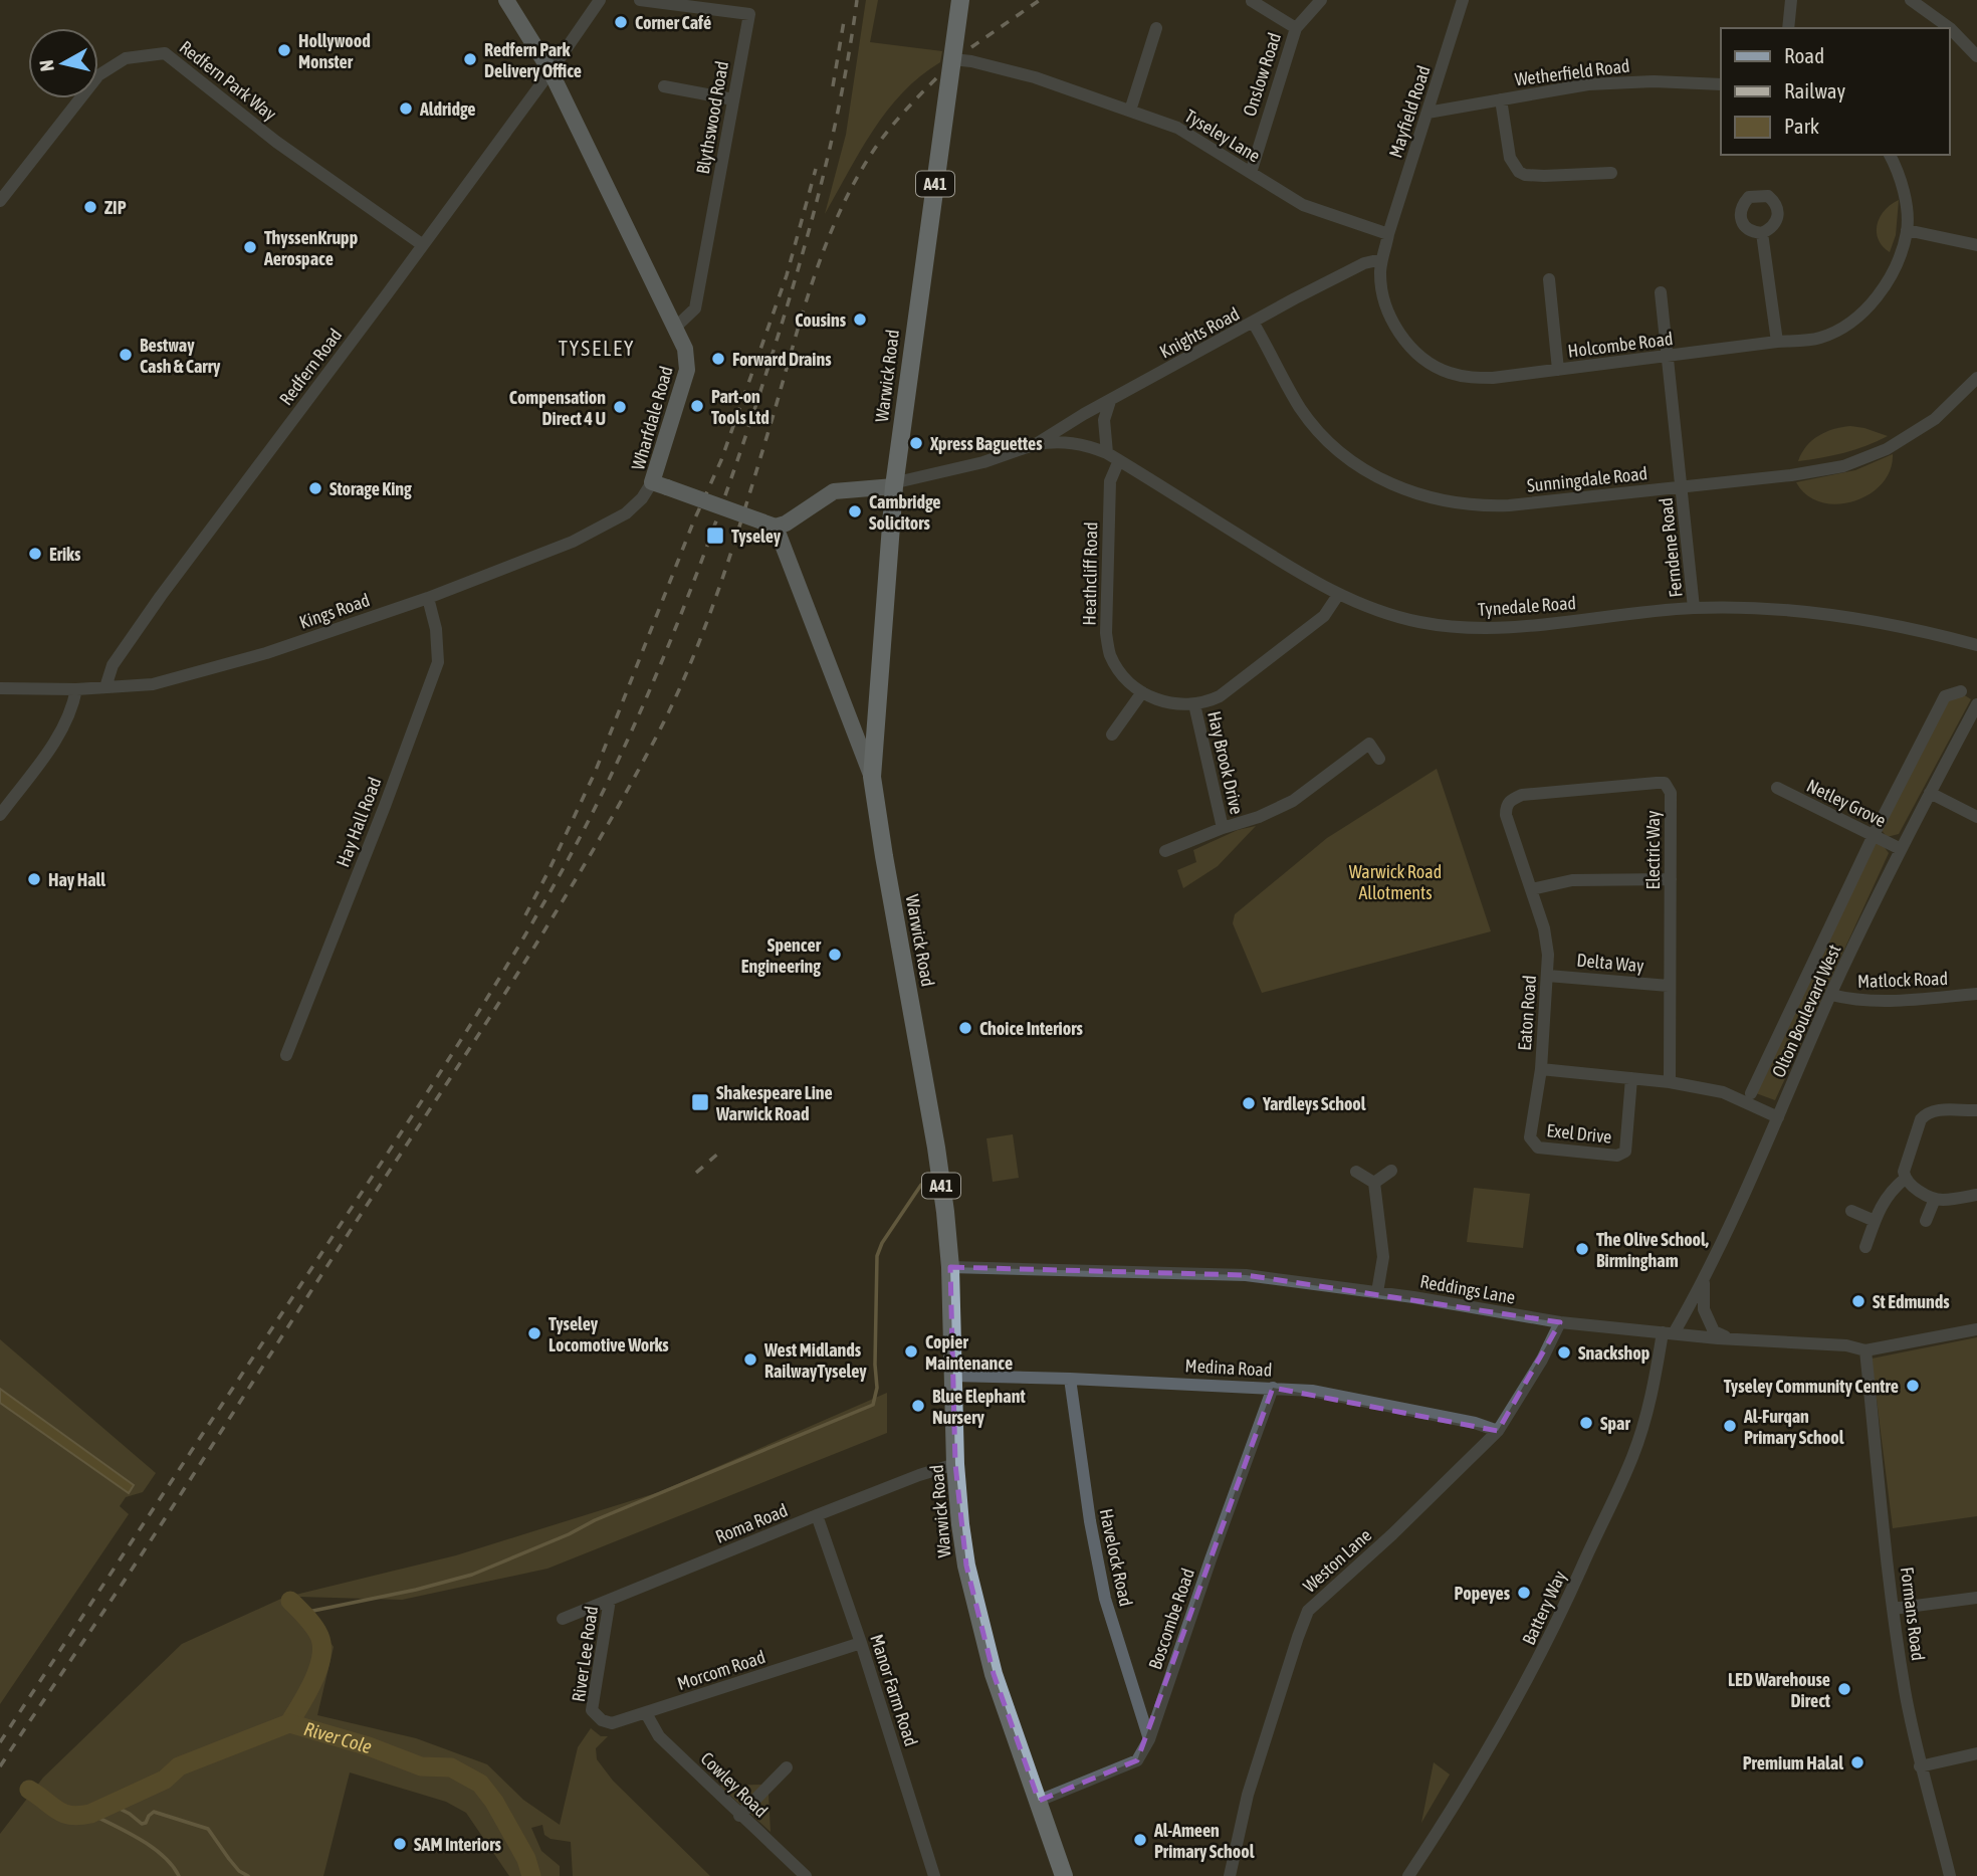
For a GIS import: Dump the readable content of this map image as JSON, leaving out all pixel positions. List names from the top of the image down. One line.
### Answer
{"streets":{"highway":["A41","Warwick Road"],"main road":["Wharfdale Road"],"street":["Wetherfield Road","Onslow Road","Redfern Park Way","Mayfield Road","Blythswood Road","Tyseley Lane","Knights Road","Holcombe Road","Redfern Road","Sunningdale Road","Ferndene Road","Heathcliff Road","Tynedale Road","Kings Road","Hay Brook Drive","Netley Grove","Hay Hall Road","Electric Way","Delta Way","Matlock Road","Olton Boulevard West","Eaton Road","Exel Drive","Reddings Lane","Medina Road","Roma Road","Havelock Road","Weston Lane","Battery Way","Formans Road","Boscombe Road","River Lee Road","Morcom Road","Manor Farm Road","Cowley Road"]},"crossings":[["Wetherfield Road","Mayfield Road"],["Onslow Road","Tyseley Lane"],["Redfern Park Way","Redfern Road"],["Mayfield Road","Tyseley Lane"],["Mayfield Road","Holcombe Road"],["Blythswood Road","Wharfdale Road"],["Tyseley Lane","Holcombe Road"],["Tyseley Lane","Warwick Road"],["Knights Road","Holcombe Road"],["Knights Road","Warwick Road"],["Knights Road","Sunningdale Road"],["Knights Road","Heathcliff Road"],["Knights Road","Tynedale Road"],["Holcombe Road","Ferndene Road"],["Redfern Road","Wharfdale Road"],["Redfern Road","Kings Road"],["Warwick Road","Reddings Lane"],["Warwick Road","Medina Road"],["Warwick Road","Roma Road"],["Warwick Road","Boscombe Road"],["Wharfdale Road","Kings Road"],["Sunningdale Road","Ferndene Road"],["Ferndene Road","Tynedale Road"],["Heathcliff Road","Tynedale Road"],["Heathcliff Road","Hay Brook Drive"],["Kings Road","Hay Hall Road"],["Netley Grove","Olton Boulevard West"],["Electric Way","Delta Way"],["Electric Way","Eaton Road"],["Delta Way","Eaton Road"],["Matlock Road","Olton Boulevard West"],["Olton Boulevard West","Eaton Road"],["Olton Boulevard West","Reddings Lane"],["Olton Boulevard West","Battery Way"],["Eaton Road","Exel Drive"],["Reddings Lane","Weston Lane"],["Reddings Lane","Battery Way"],["Reddings Lane","Formans Road"],["Medina Road","Havelock Road"],["Medina Road","Weston Lane"],["Medina Road","Boscombe Road"],["Roma Road","River Lee Road"],["Roma Road","Manor Farm Road"],["Havelock Road","Boscombe Road"],["River Lee Road","Morcom Road"],["Morcom Road","Manor Farm Road"],["Morcom Road","Cowley Road"]],"districts":["TYSELEY"],"water":["River Cole"],"parks":["Warwick Road Allotments"],"places":{"other":["Corner Café","Hollywood Monster","Redfern Park Delivery Office","Aldridge","ZIP","ThyssenKrupp Aerospace","Cousins","Bestway Cash & Carry","Forward Drains","Part-on Tools Ltd","Compensation Direct 4 U","Xpress Baguettes","Storage King","Cambridge Solicitors","Eriks","Hay Hall","Spencer Engineering","Choice Interiors","Yardleys School","The Olive School, Birmingham","St Edmunds","Tyseley Locomotive Works","Copier Maintenance","Snackshop","West Midlands RailwayTyseley","Tyseley Community Centre","Blue Elephant Nursery","Spar","Al-Furqan Primary School","Popeyes","LED Warehouse Direct","Premium Halal","Al-Ameen Primary School","SAM Interiors"],"transit":["Tyseley","Shakespeare Line Warwick Road"]},"legend":["Road","Railway","Park"],"north":"left"}
